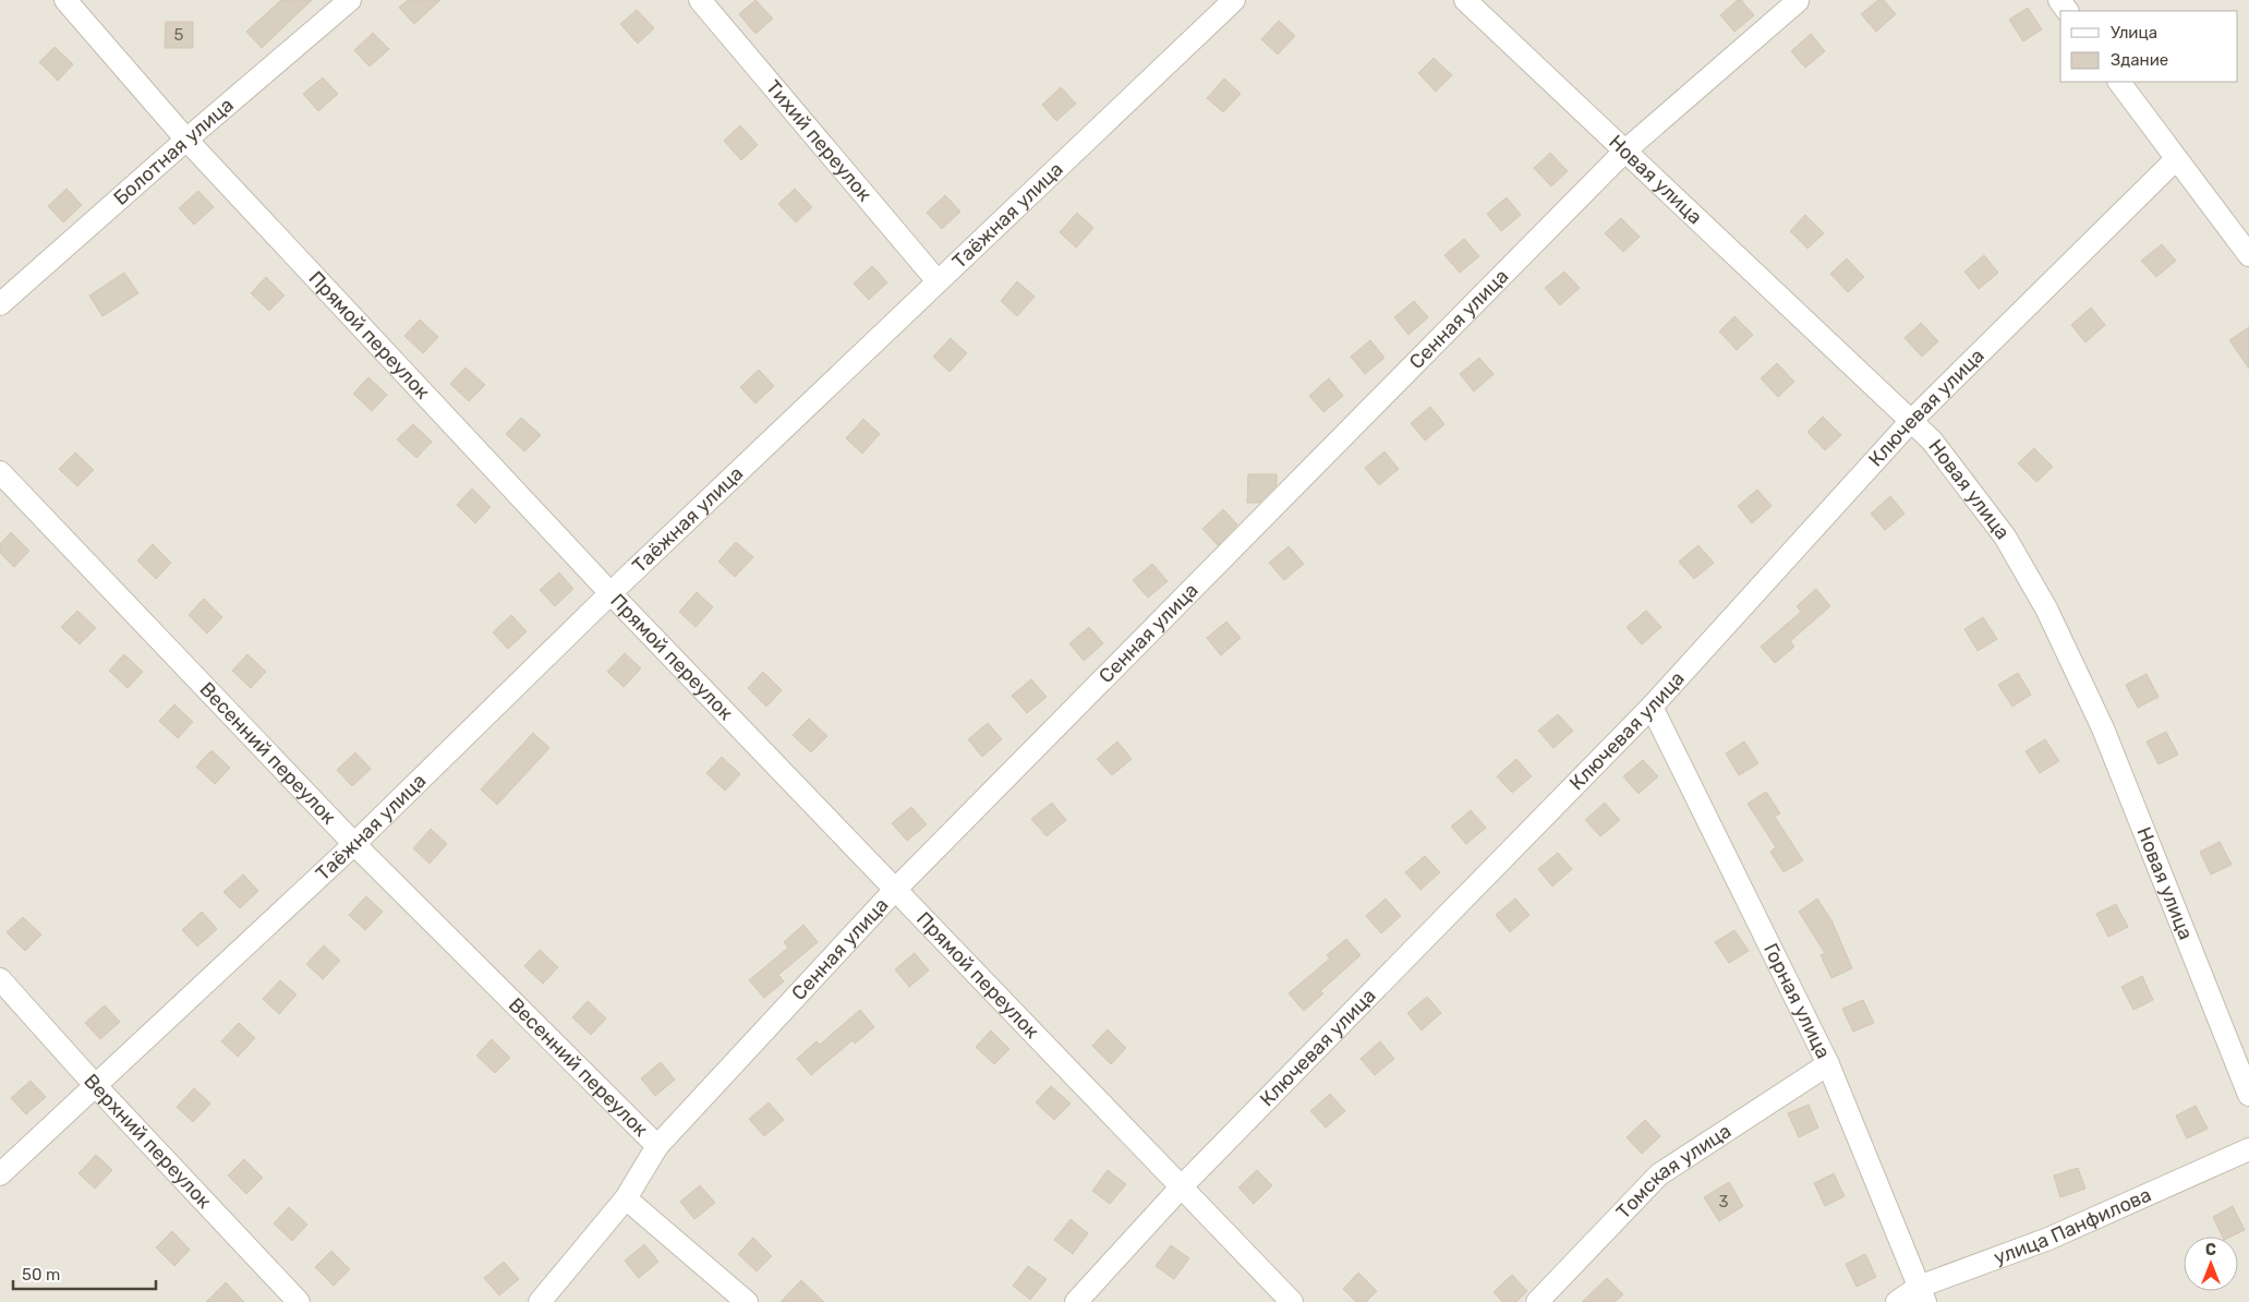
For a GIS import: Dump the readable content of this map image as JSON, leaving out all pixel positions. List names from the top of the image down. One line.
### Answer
{"streets":{"street":["Тихий переулок","Болотная улица","Новая улица","Таёжная улица","Сенная улица","Прямой переулок","Ключевая улица","Весенний переулок","Горная улица","Верхний переулок","Томская улица","улица Панфилова"]},"crossings":[["Тихий переулок","Таёжная улица"],["Болотная улица","Прямой переулок"],["Новая улица","Сенная улица"],["Новая улица","Ключевая улица"],["Таёжная улица","Прямой переулок"],["Таёжная улица","Весенний переулок"],["Таёжная улица","Верхний переулок"],["Сенная улица","Прямой переулок"],["Сенная улица","Весенний переулок"],["Прямой переулок","Ключевая улица"],["Ключевая улица","Горная улица"],["Горная улица","Томская улица"],["Горная улица","улица Панфилова"]],"house_numbers":["5","3"],"legend":["Улица","Здание"],"scale_bar":"50 m","north":"top"}
